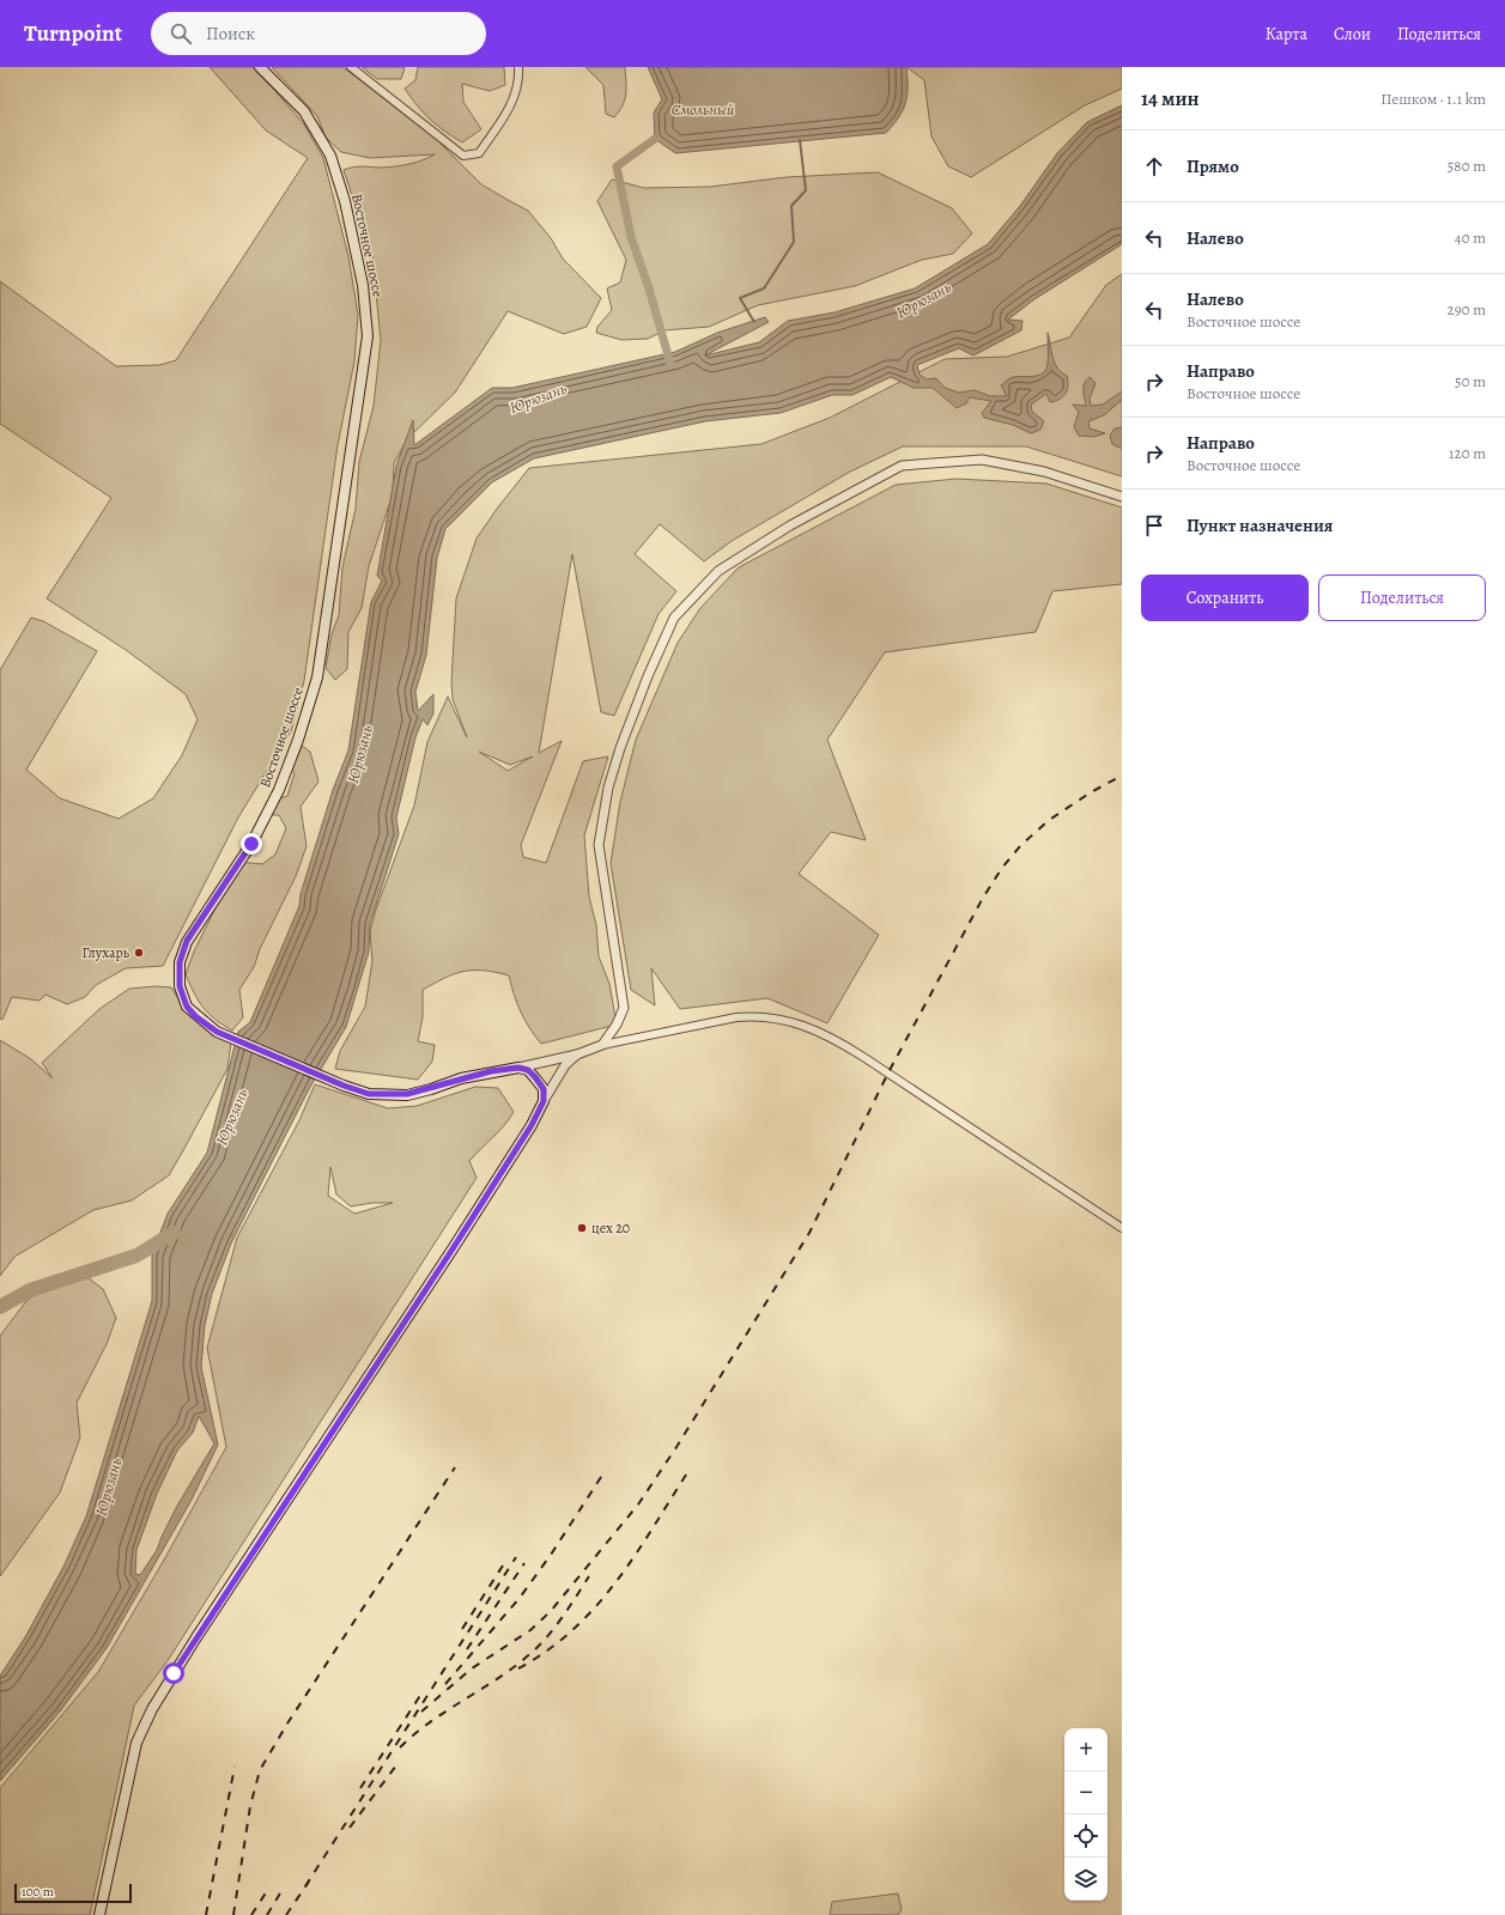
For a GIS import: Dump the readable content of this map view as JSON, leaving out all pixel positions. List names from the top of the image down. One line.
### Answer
{"streets":{"main road":["Восточное шоссе"]},"water":["Смольный","Юрюзань"],"places":["Глухарь","цех 20"],"scale_bar":"100 m","page":{"header":"Turnpoint","search":"Поиск","nav":["Карта","Слои","Поделиться"],"heading":["14 мин","Пешком · 1.1 km"],"list":[["Прямо","580 m"],["Налево","40 m"],["Налево","Восточное шоссе","290 m"],["Направо","Восточное шоссе","50 m"],["Направо","Восточное шоссе","120 m"],"Пункт назначения"],"buttons":["Сохранить","Поделиться"],"map_buttons":["+","−"],"scale":"100 m"}}
